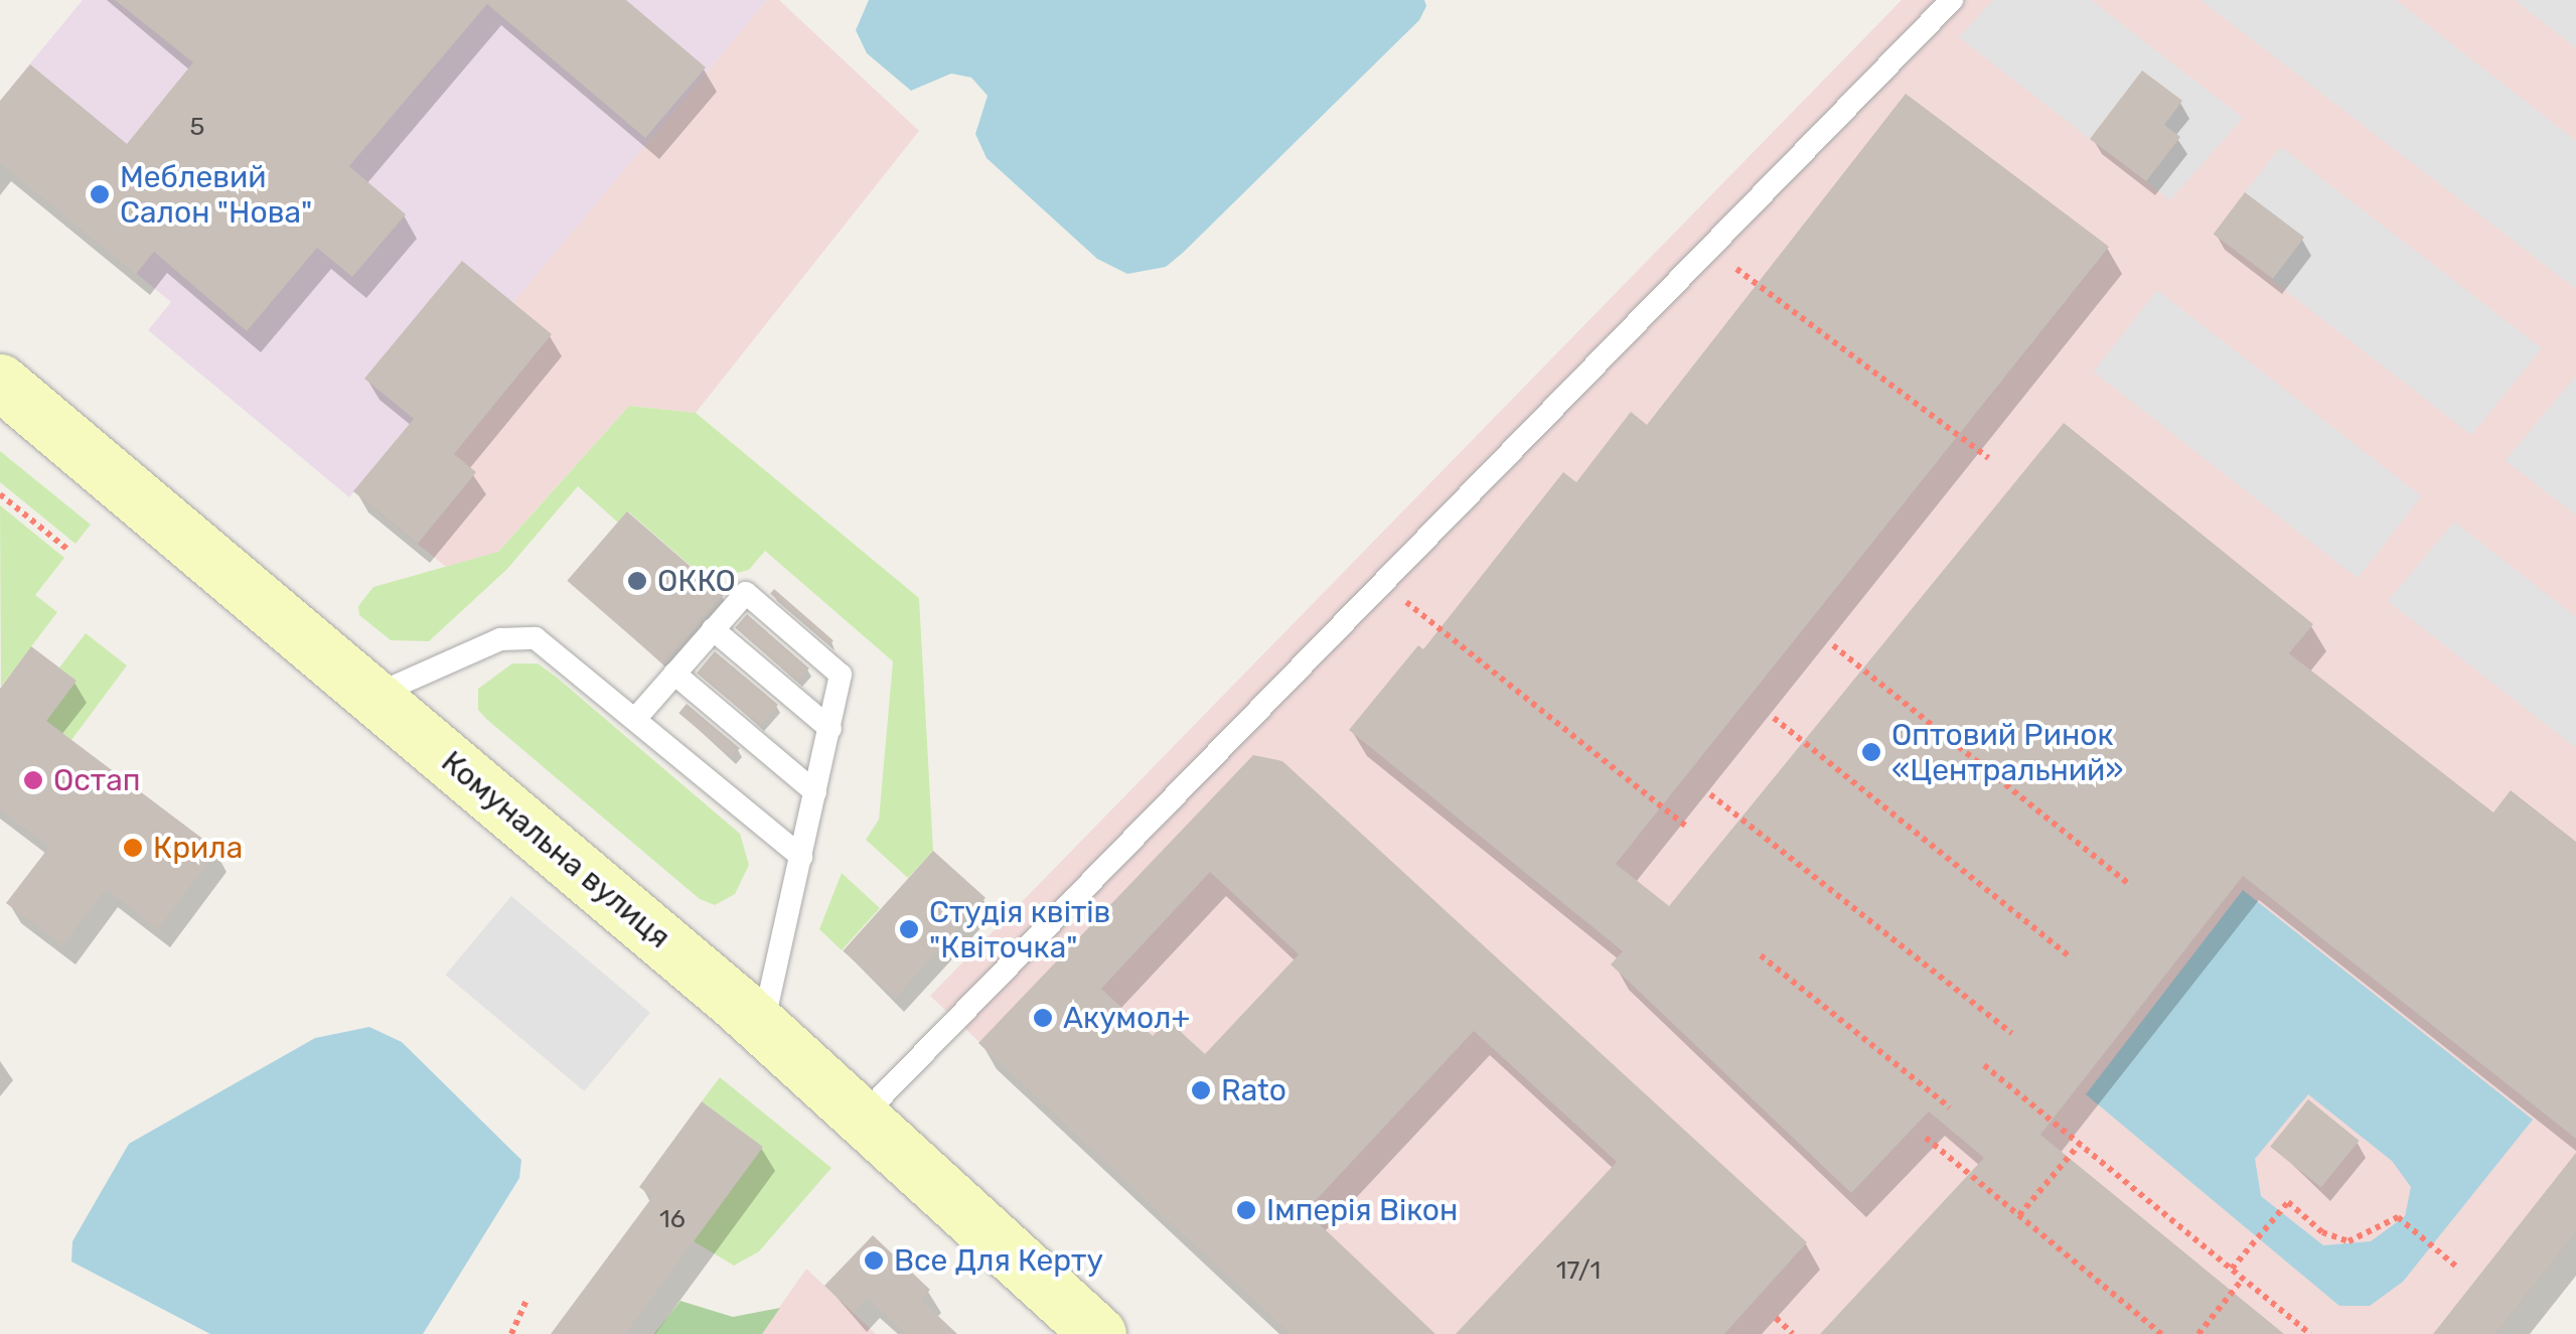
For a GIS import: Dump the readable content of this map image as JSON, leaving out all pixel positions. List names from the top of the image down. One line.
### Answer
{"streets":{"main road":["Комунальна вулиця"]},"places":["Меблевий Салон \"Нова\"","ОККО","Оптовий Ринок «Центральний»","Остап","Крила","Студія квітів \"Квіточка\"","Акумол+","Rato","Імперія Вікон","Все Для Керту"],"house_numbers":["5","16","17/1"]}
